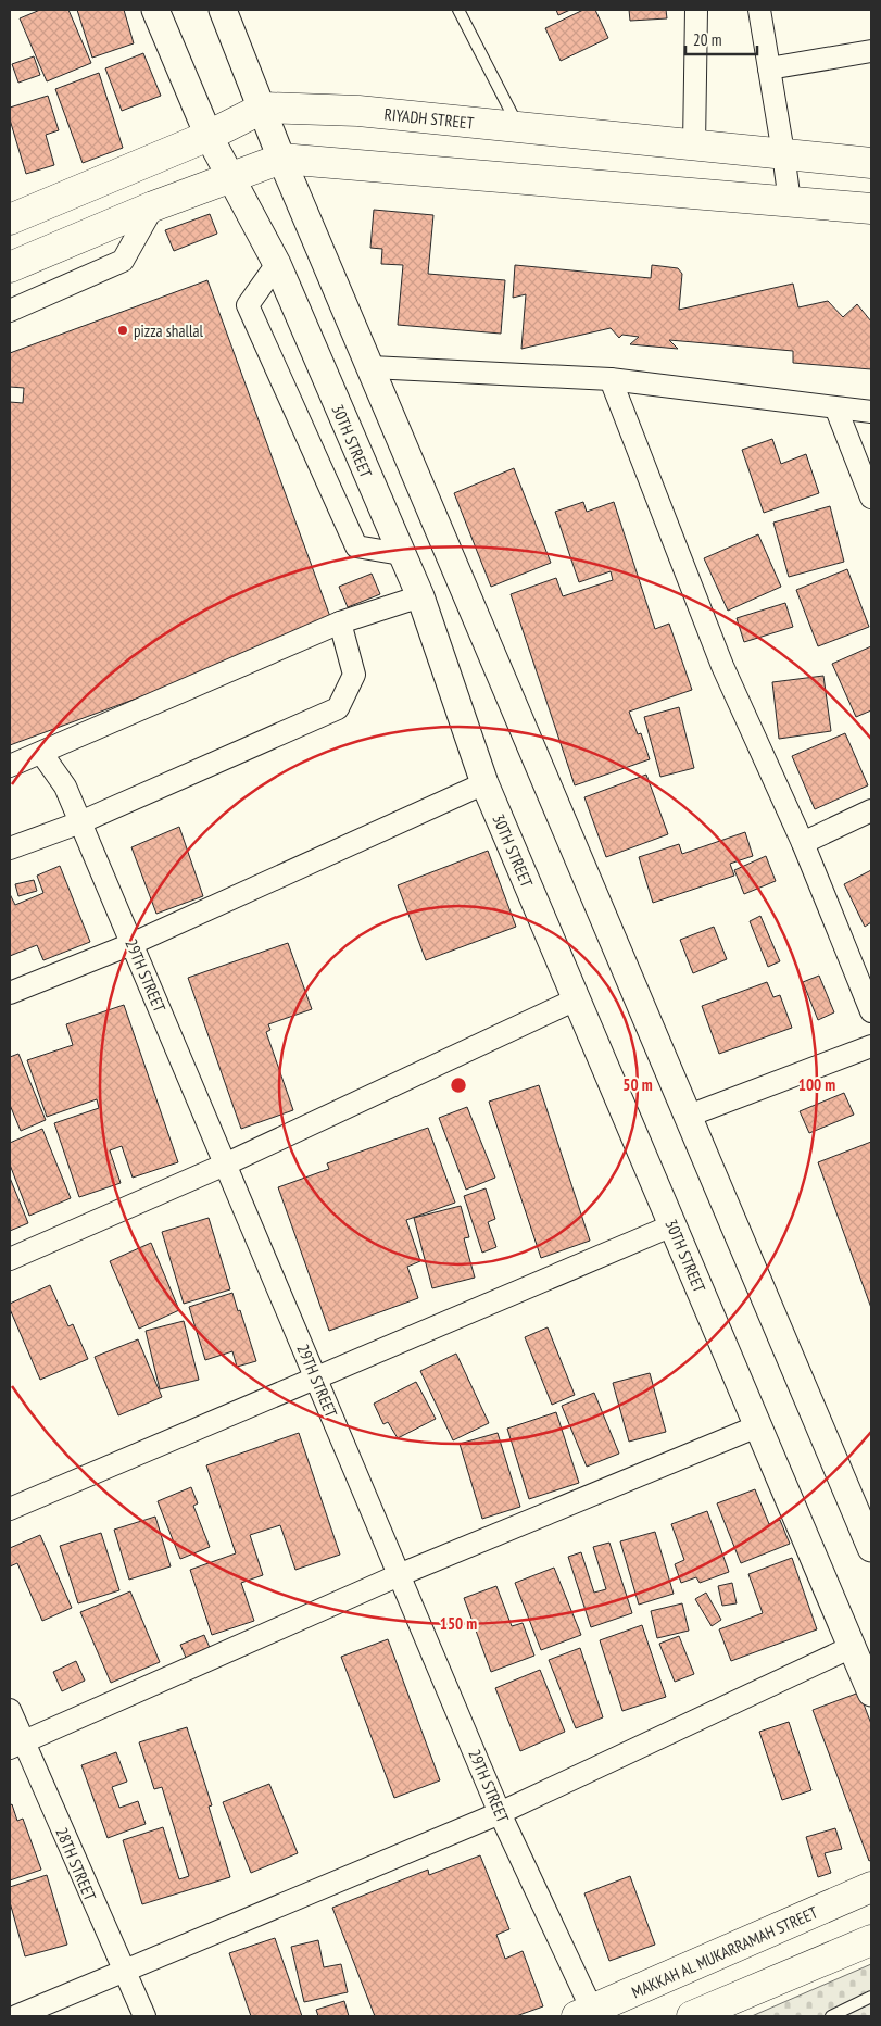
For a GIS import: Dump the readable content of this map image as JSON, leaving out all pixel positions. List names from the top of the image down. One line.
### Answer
{"streets":{"main road":["RIYADH STREET","MAKKAH AL MUKARRAMAH STREET"],"street":["30TH STREET","29TH STREET","28TH STREET"]},"crossings":[["RIYADH STREET","30TH STREET"],["29TH STREET","MAKKAH AL MUKARRAMAH STREET"]],"places":["pizza shallal"],"scale_bar":"20 m","rings":["50 m","100 m","150 m"]}
